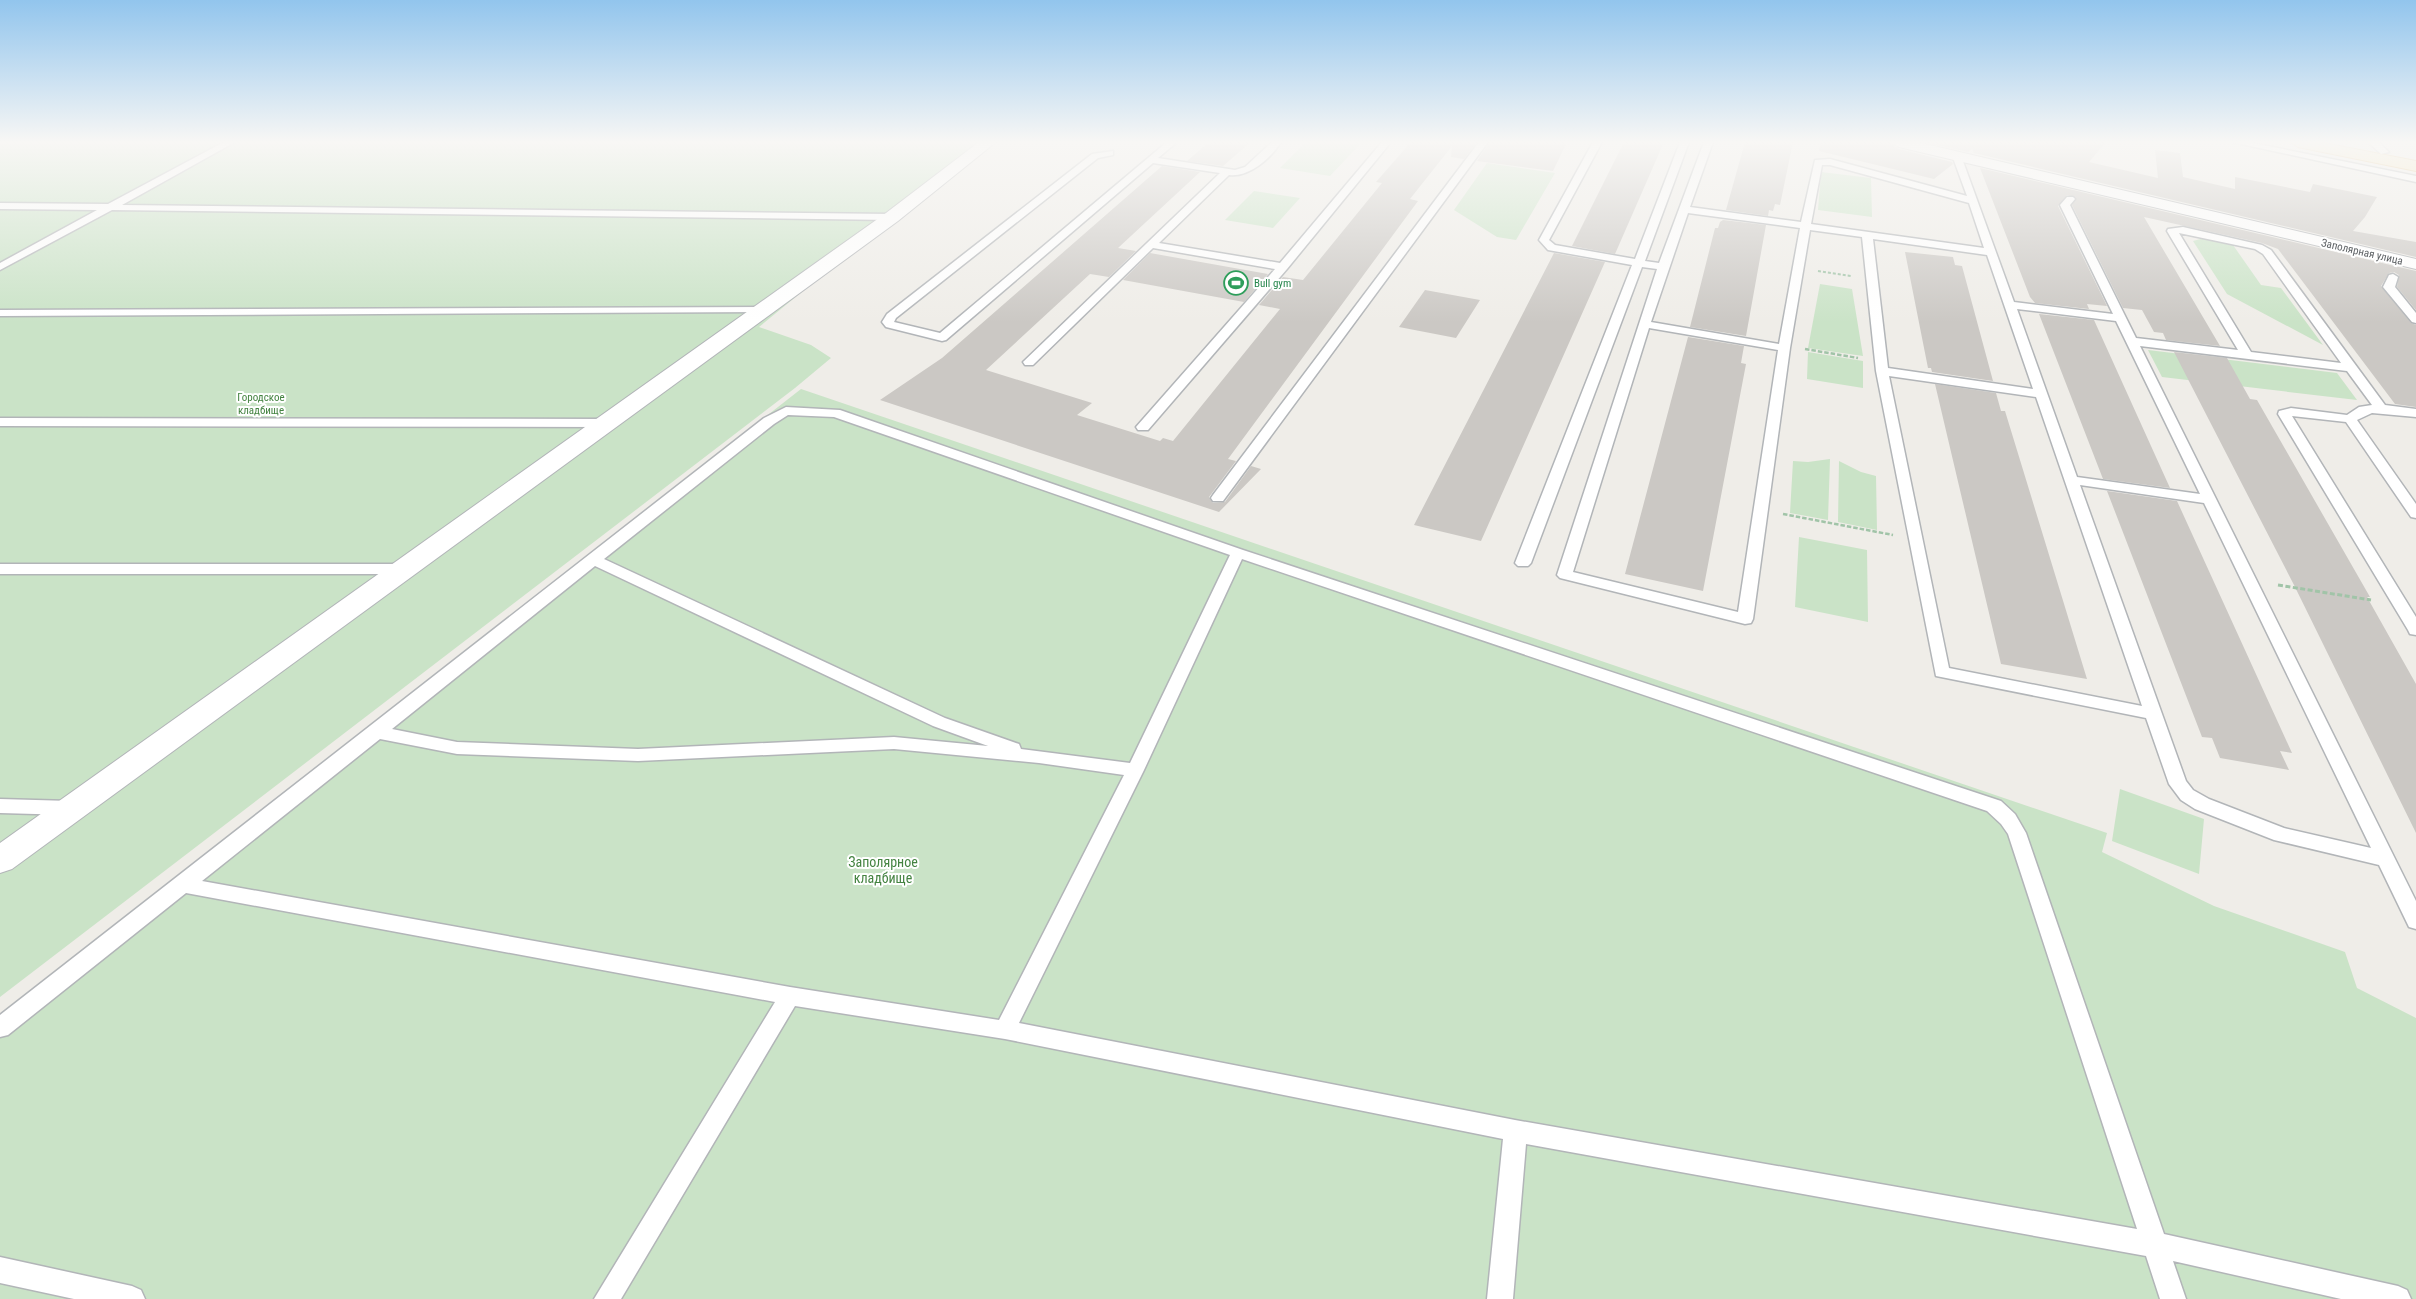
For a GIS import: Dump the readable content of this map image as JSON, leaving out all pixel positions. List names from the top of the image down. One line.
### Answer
{"streets":{"street":["Заполярная улица"]},"parks":["Городское кладбище","Заполярное кладбище"],"places":{"sports":["Bull gym"]}}
